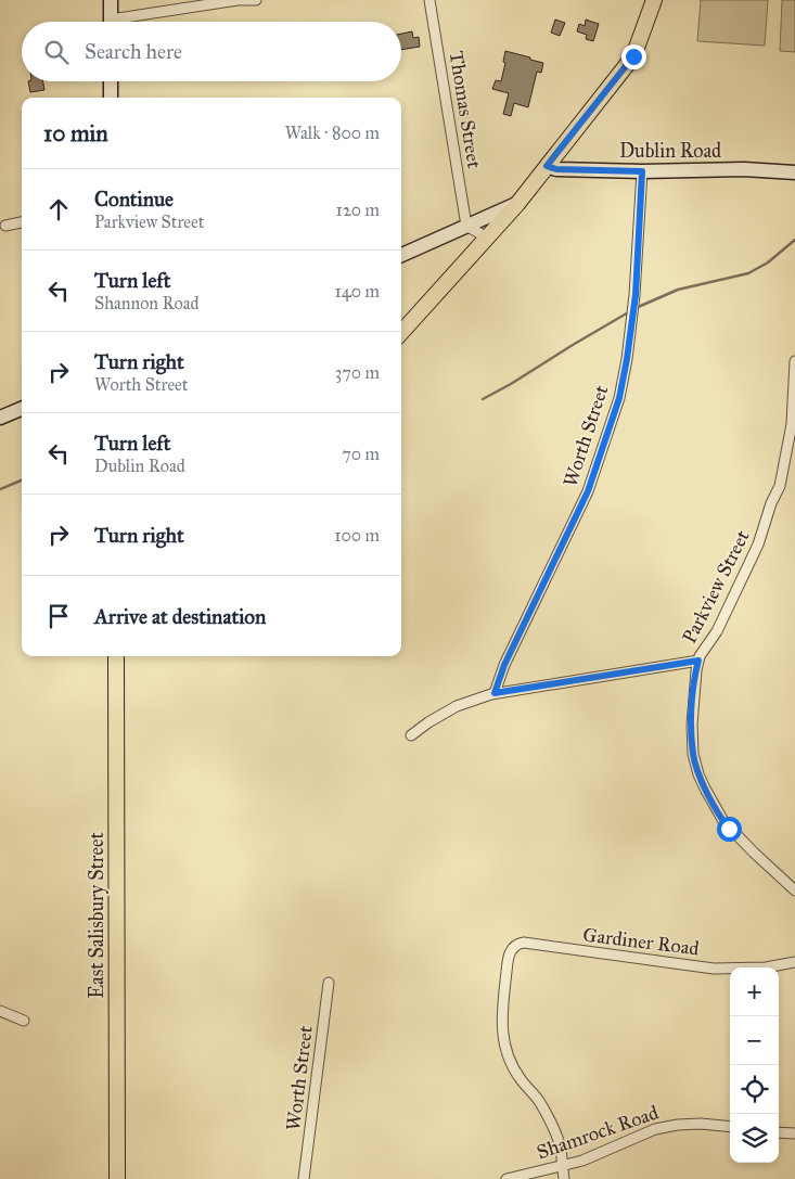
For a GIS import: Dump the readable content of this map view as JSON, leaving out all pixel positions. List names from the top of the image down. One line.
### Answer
{"streets":{"main road":["East Salisbury Street"],"street":["Thomas Street","Dublin Road","Worth Street","Parkview Street","Gardiner Road","Shamrock Road"]},"crossings":[["Dublin Road","Worth Street"],["Gardiner Road","Shamrock Road"]],"page":{"search":"Search here","heading":["10 min","Walk · 800 m"],"list":[["Continue","Parkview Street","120 m"],["Turn left","Shannon Road","140 m"],["Turn right","Worth Street","370 m"],["Turn left","Dublin Road","70 m"],["Turn right","100 m"],"Arrive at destination"],"map_buttons":["+","−"]}}
